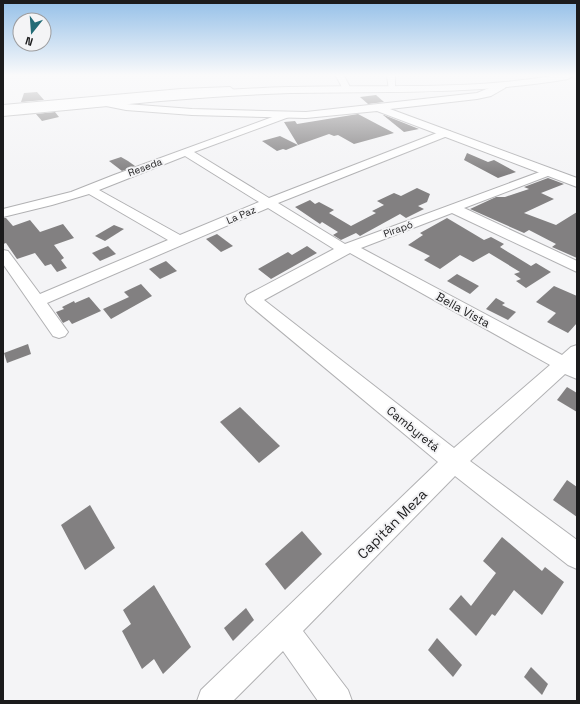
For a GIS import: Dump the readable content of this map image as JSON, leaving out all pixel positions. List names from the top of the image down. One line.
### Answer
{"streets":{"street":["Reseda","La Paz","Pirapó","Bella Vista","Cambyretá","Capitán Meza"]},"crossings":[["Reseda","Bella Vista"],["La Paz","Bella Vista"],["Pirapó","Bella Vista"],["Pirapó","Cambyretá"],["Bella Vista","Capitán Meza"],["Cambyretá","Capitán Meza"]],"north":"bottom"}
